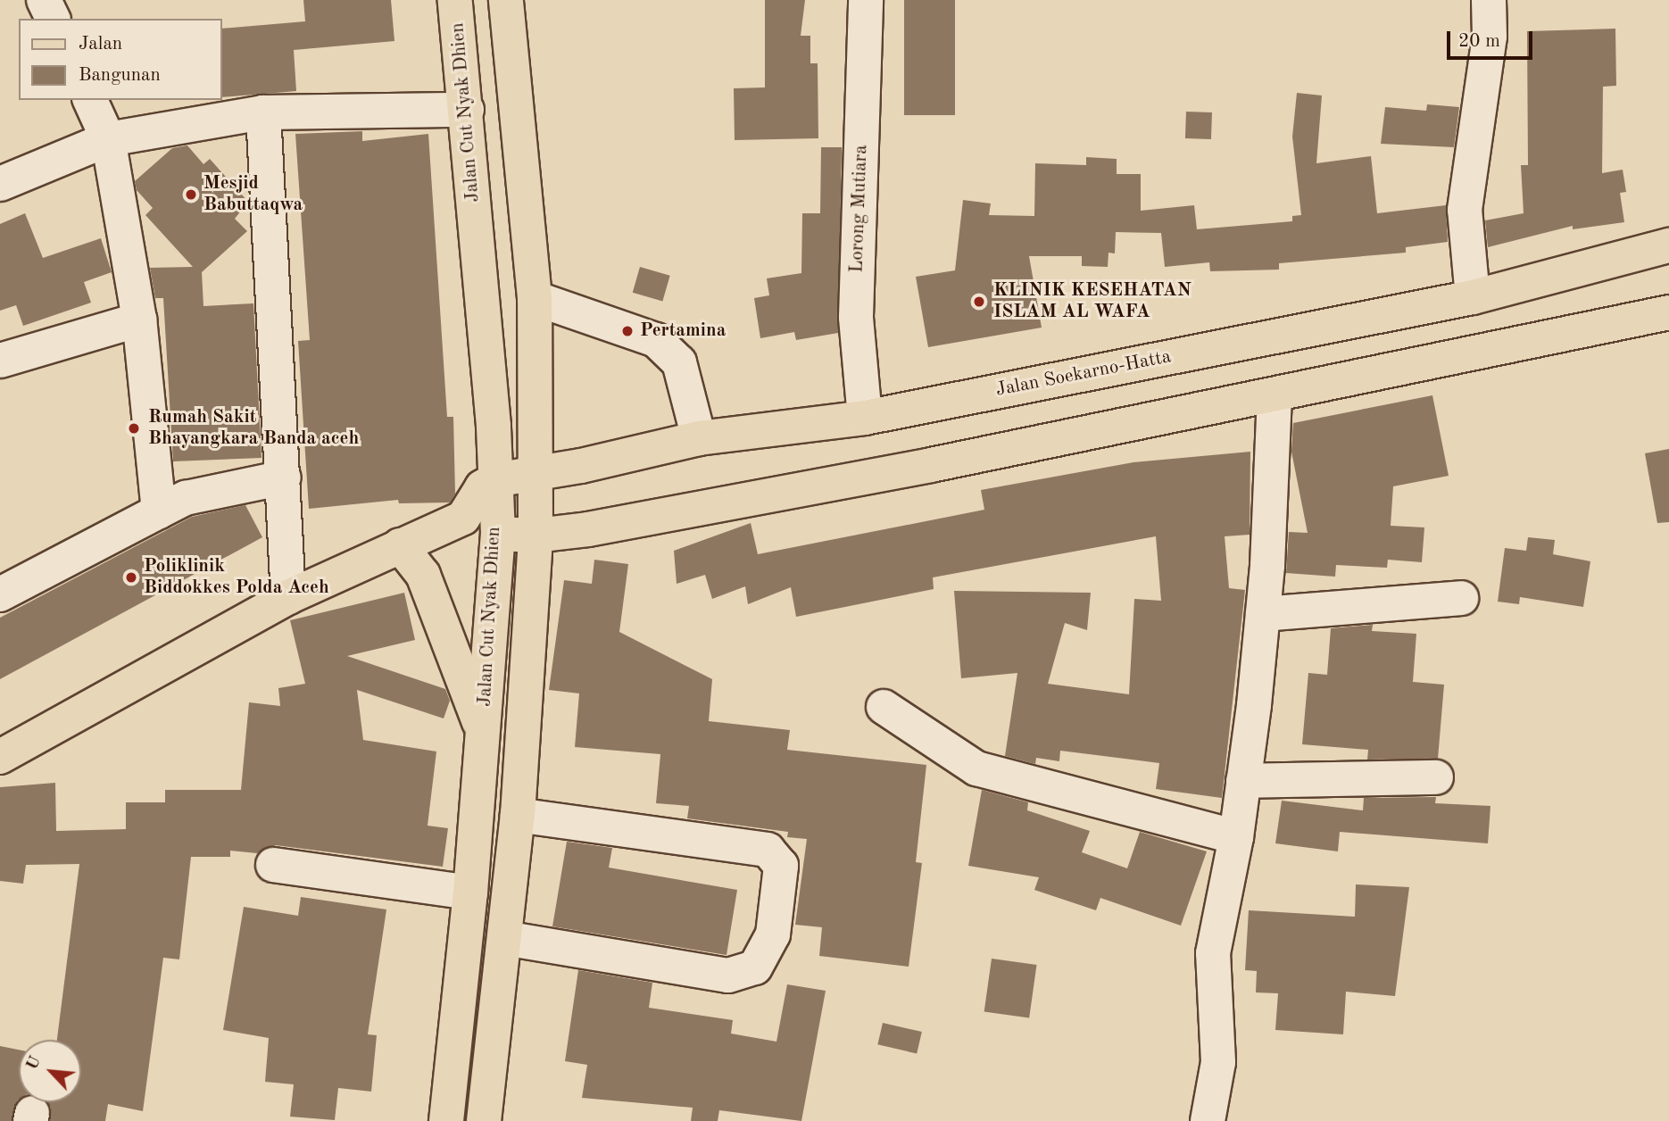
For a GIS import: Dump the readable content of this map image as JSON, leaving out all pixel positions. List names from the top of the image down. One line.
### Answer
{"streets":{"main road":["Jalan Cut Nyak Dhien","Jalan Soekarno-Hatta"],"street":["Lorong Mutiara"]},"crossings":[["Jalan Cut Nyak Dhien","Jalan Soekarno-Hatta"],["Lorong Mutiara","Jalan Soekarno-Hatta"]],"places":["Mesjid Babuttaqwa","KLINIK KESEHATAN ISLAM AL WAFA","Pertamina","Rumah Sakit Bhayangkara Banda aceh","Poliklinik Biddokkes Polda Aceh"],"legend":["Jalan","Bangunan"],"scale_bar":"20 m","north":"top left"}
